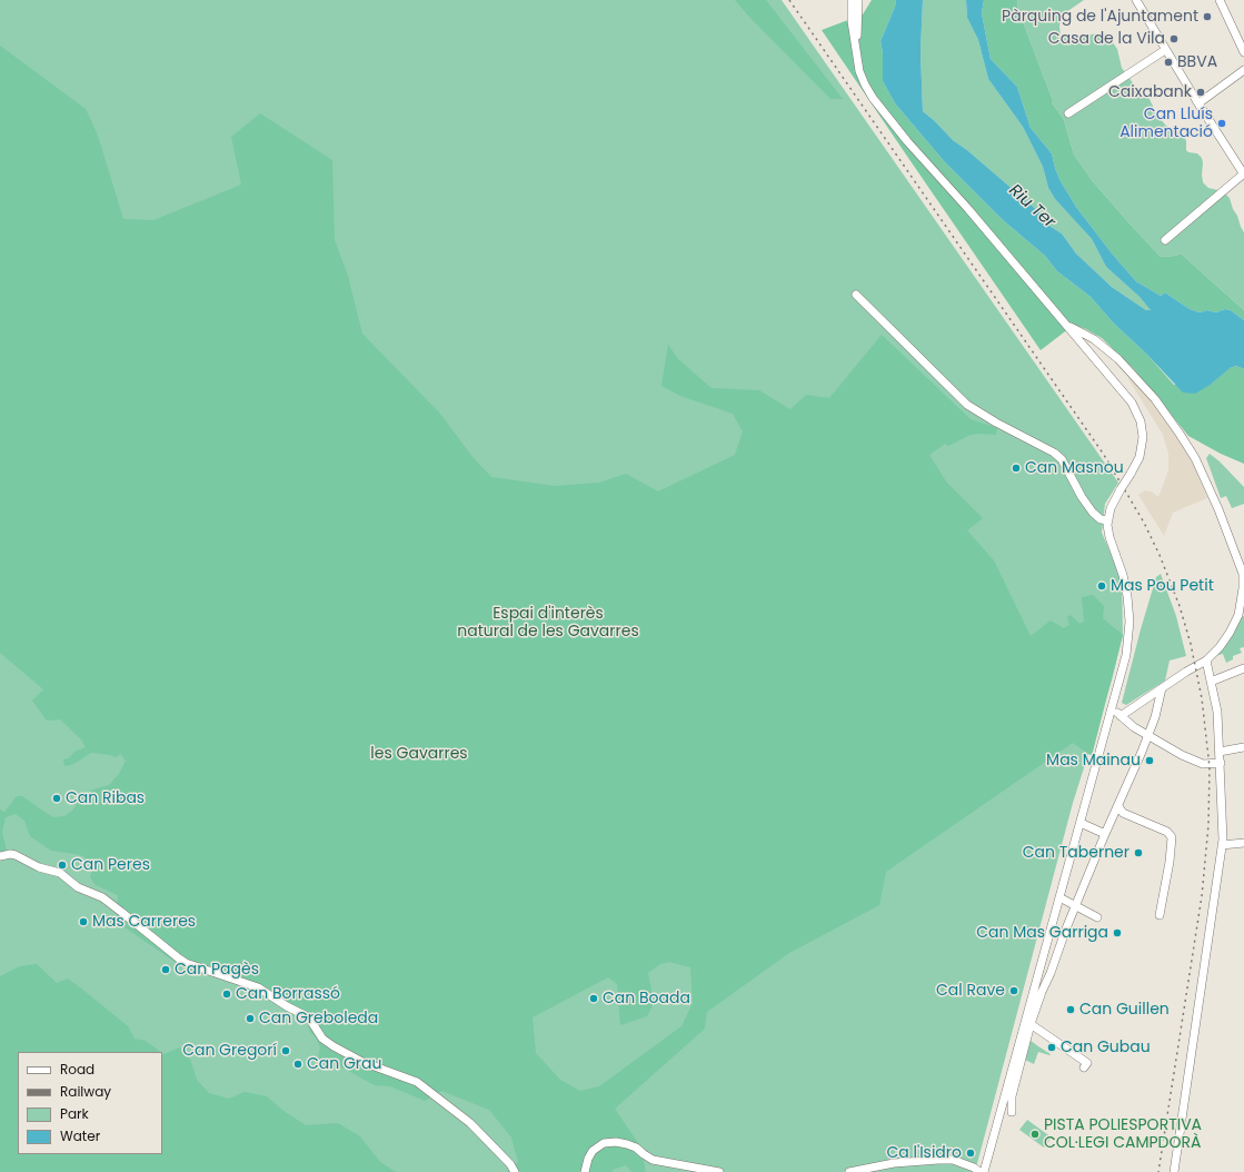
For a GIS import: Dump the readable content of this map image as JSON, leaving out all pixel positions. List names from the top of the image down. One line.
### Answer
{"water":["Riu Ter"],"parks":["Espai d'interès natural de les Gavarres","les Gavarres"],"places":["Pàrquing de l'Ajuntament","Casa de la Vila","BBVA","Caixabank","Can Lluís Alimentació","Can Masnou","Mas Pou Petit","Mas Mainau","Can Ribas","Can Taberner","Can Peres","Mas Carreres","Can Mas Garriga","Can Pagès","Cal Rave","Can Borrassó","Can Boada","Can Guillen","Can Greboleda","Can Gubau","Can Gregorí","Can Grau","PISTA POLIESPORTIVA COL·LEGI CAMPDORÀ","Ca l'Isidro"],"legend":["Road","Railway","Park","Water"]}
